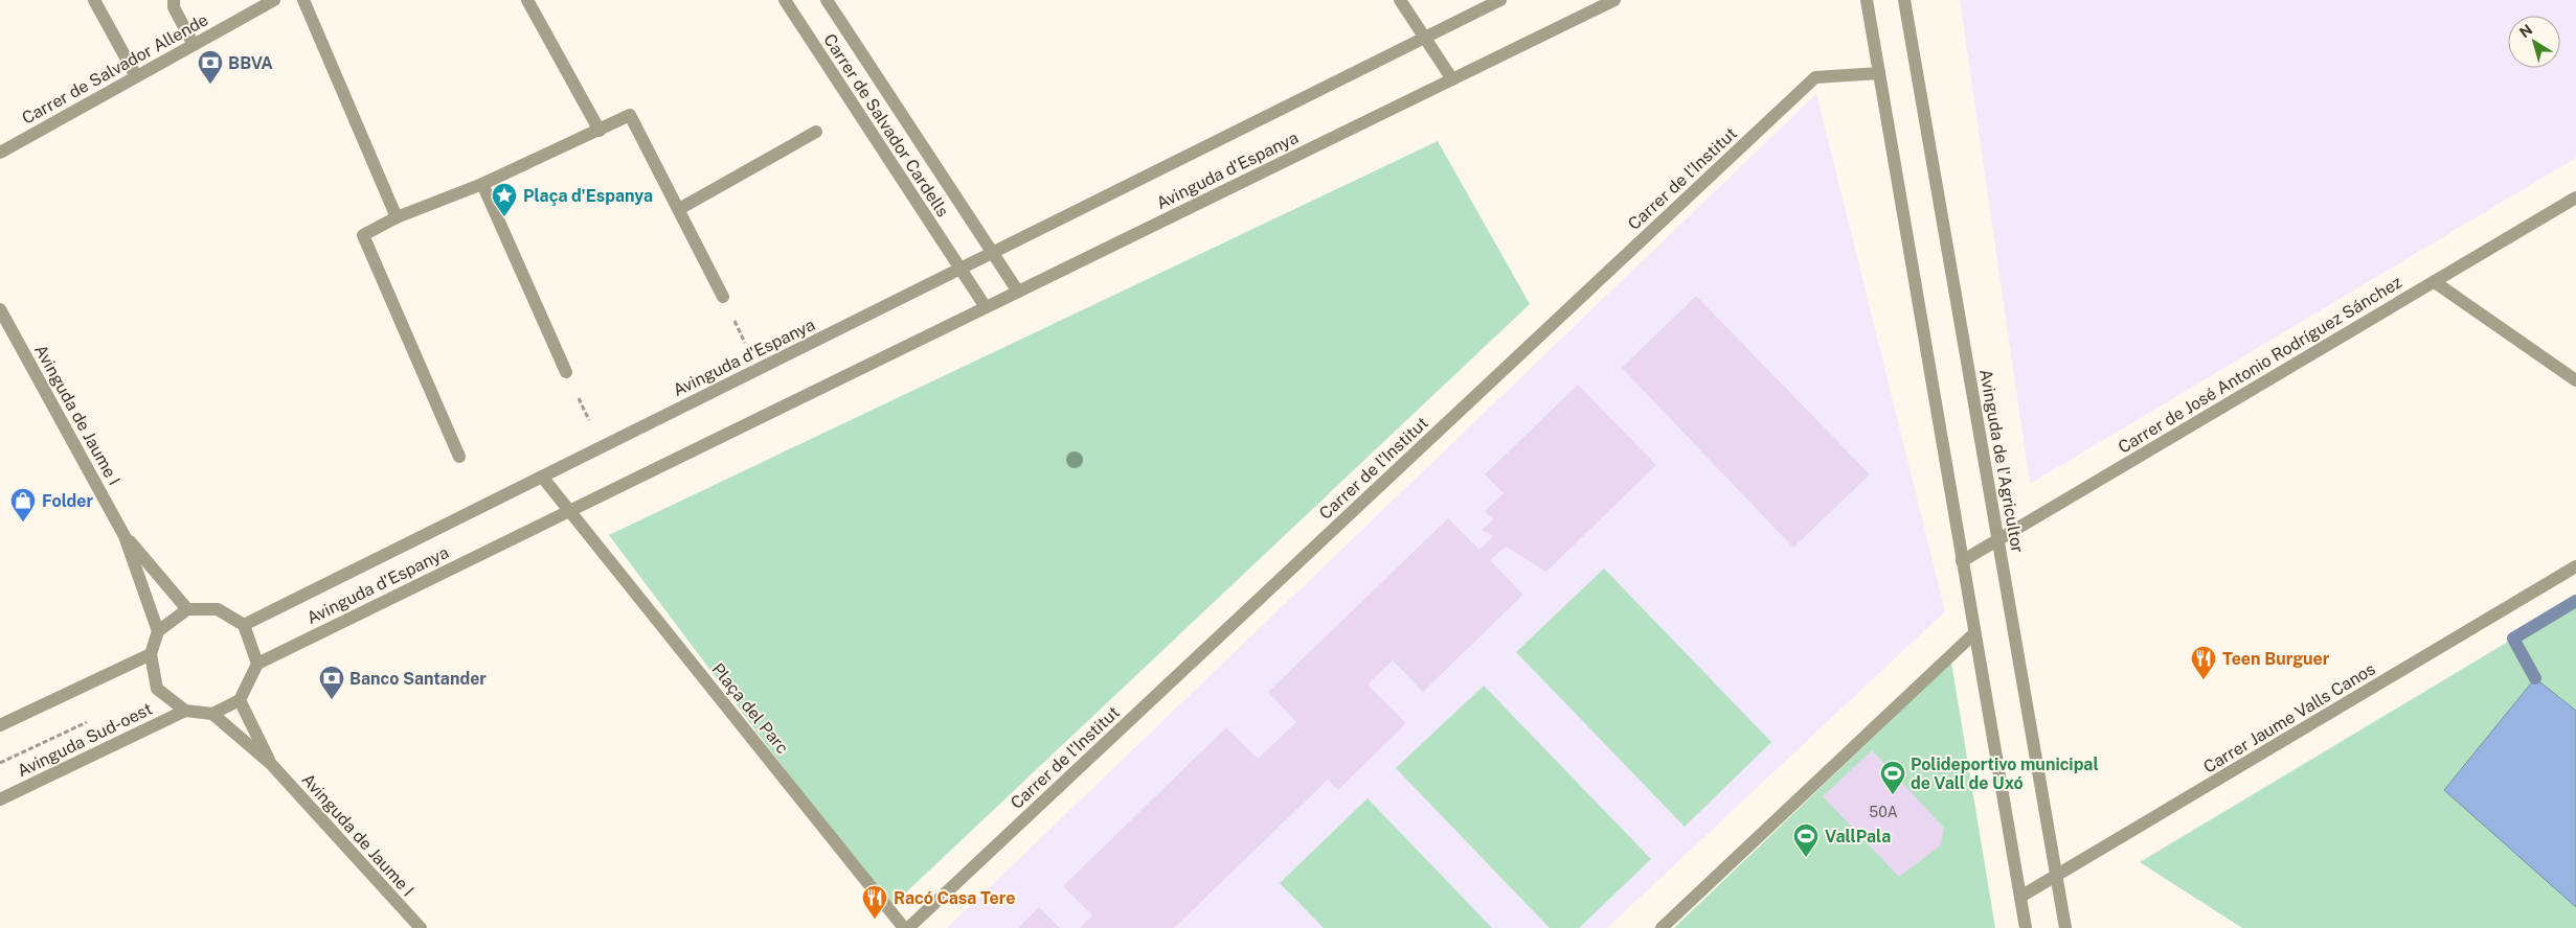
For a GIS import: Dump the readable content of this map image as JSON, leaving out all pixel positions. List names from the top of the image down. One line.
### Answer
{"streets":{"street":["Carrer de Salvador Allende","Carrer de Salvador Cardells","Avinguda d'Espanya","Carrer de l'Institut","Carrer de José Antonio Rodríguez Sánchez","Avinguda de Jaume I","Avinguda de l'Agricultor","Plaça del Parc","Carrer Jaume Valls Canos","Avinguda Sud-oest"]},"crossings":[["Carrer de Salvador Cardells","Avinguda d'Espanya"],["Avinguda d'Espanya","Avinguda de Jaume I"],["Avinguda d'Espanya","Plaça del Parc"],["Avinguda d'Espanya","Avinguda Sud-oest"],["Carrer de José Antonio Rodríguez Sánchez","Avinguda de l'Agricultor"],["Avinguda de Jaume I","Avinguda Sud-oest"],["Avinguda de l'Agricultor","Carrer Jaume Valls Canos"]],"places":{"bank":["BBVA","Banco Santander"],"place":["Plaça d'Espanya"],"shop":["Folder"],"restaurant":["Teen Burguer","Racó Casa Tere"],"sports":["Polideportivo municipal de Vall de Uxó","VallPala"]},"house_numbers":["50A"],"north":"top left"}
